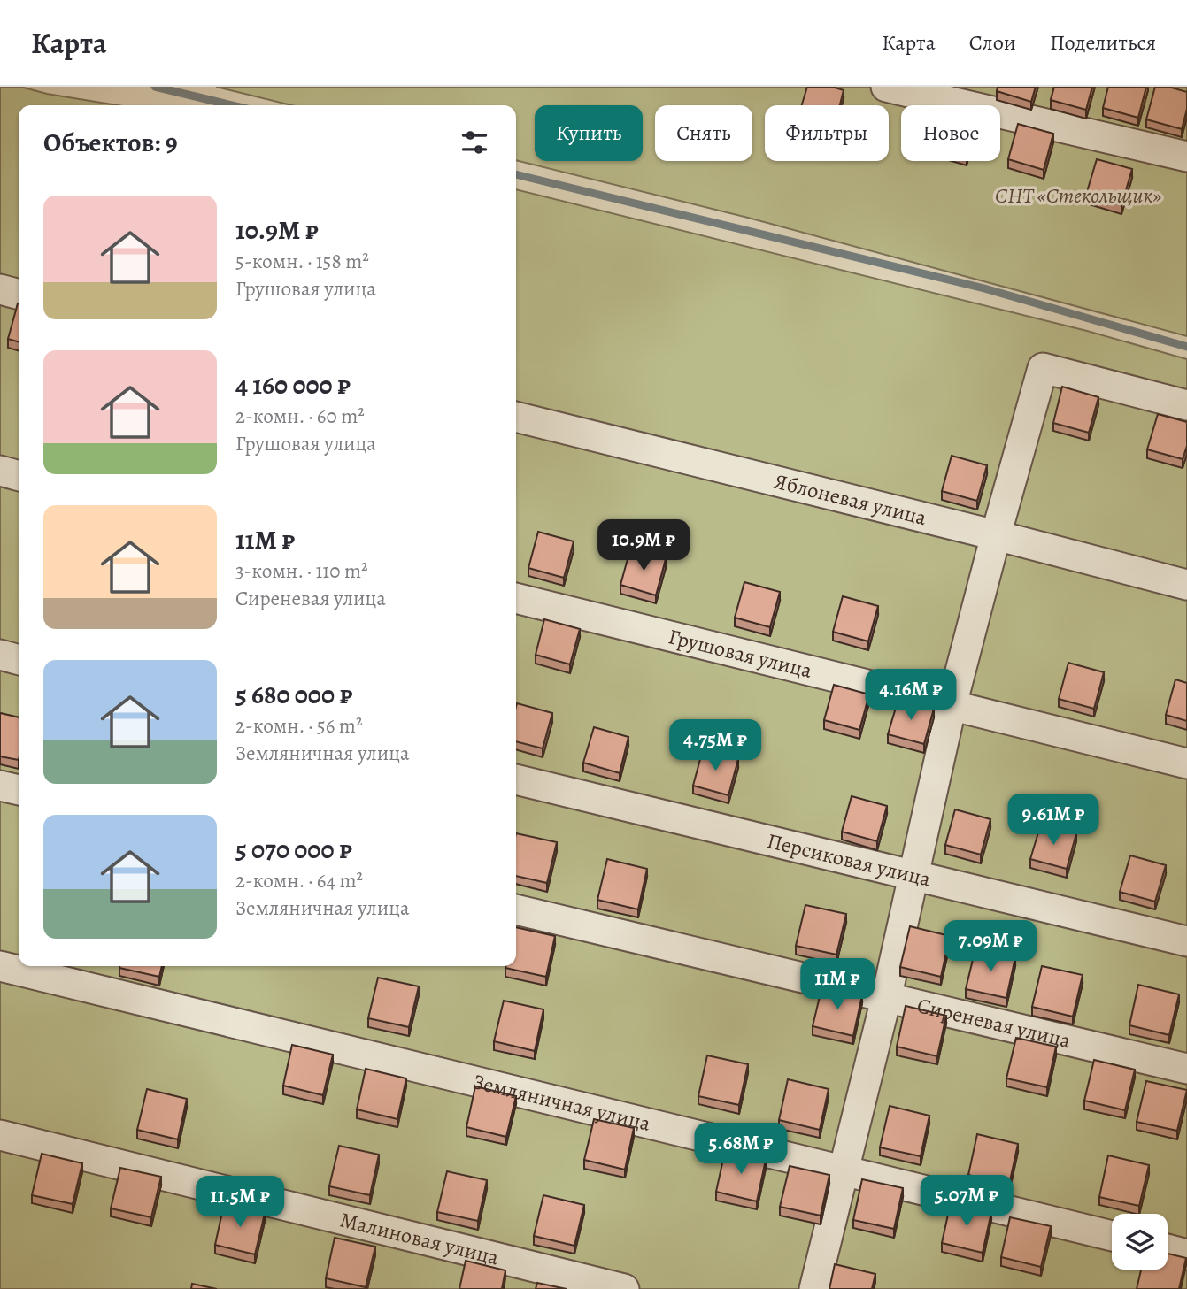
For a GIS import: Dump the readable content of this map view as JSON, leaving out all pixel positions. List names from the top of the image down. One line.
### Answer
{"streets":{"street":["Яблоневая улица","Грушовая улица","Персиковая улица","Сиреневая улица","Земляничная улица","Малиновая улица"]},"parks":["СНТ «Стекольщик»"],"page":{"header":"Карта","nav":["Карта","Слои","Поделиться"],"chip":["Купить","Снять","Фильтры","Новое"],"heading":"Объектов: 9","list":[{"name":"10.9M ₽","note":"5-комн. · 158 m² · Грушовая улица"},{"name":"4 160 000 ₽","note":"2-комн. · 60 m² · Грушовая улица"},{"name":"11M ₽","note":"3-комн. · 110 m² · Сиреневая улица"},{"name":"5 680 000 ₽","note":"2-комн. · 56 m² · Земляничная улица"},{"name":"5 070 000 ₽","note":"2-комн. · 64 m² · Земляничная улица"}],"price":["10.9M ₽","4.16M ₽","4.75M ₽","9.61M ₽","7.09M ₽","11M ₽","5.68M ₽","5.07M ₽","11.5M ₽"]}}
